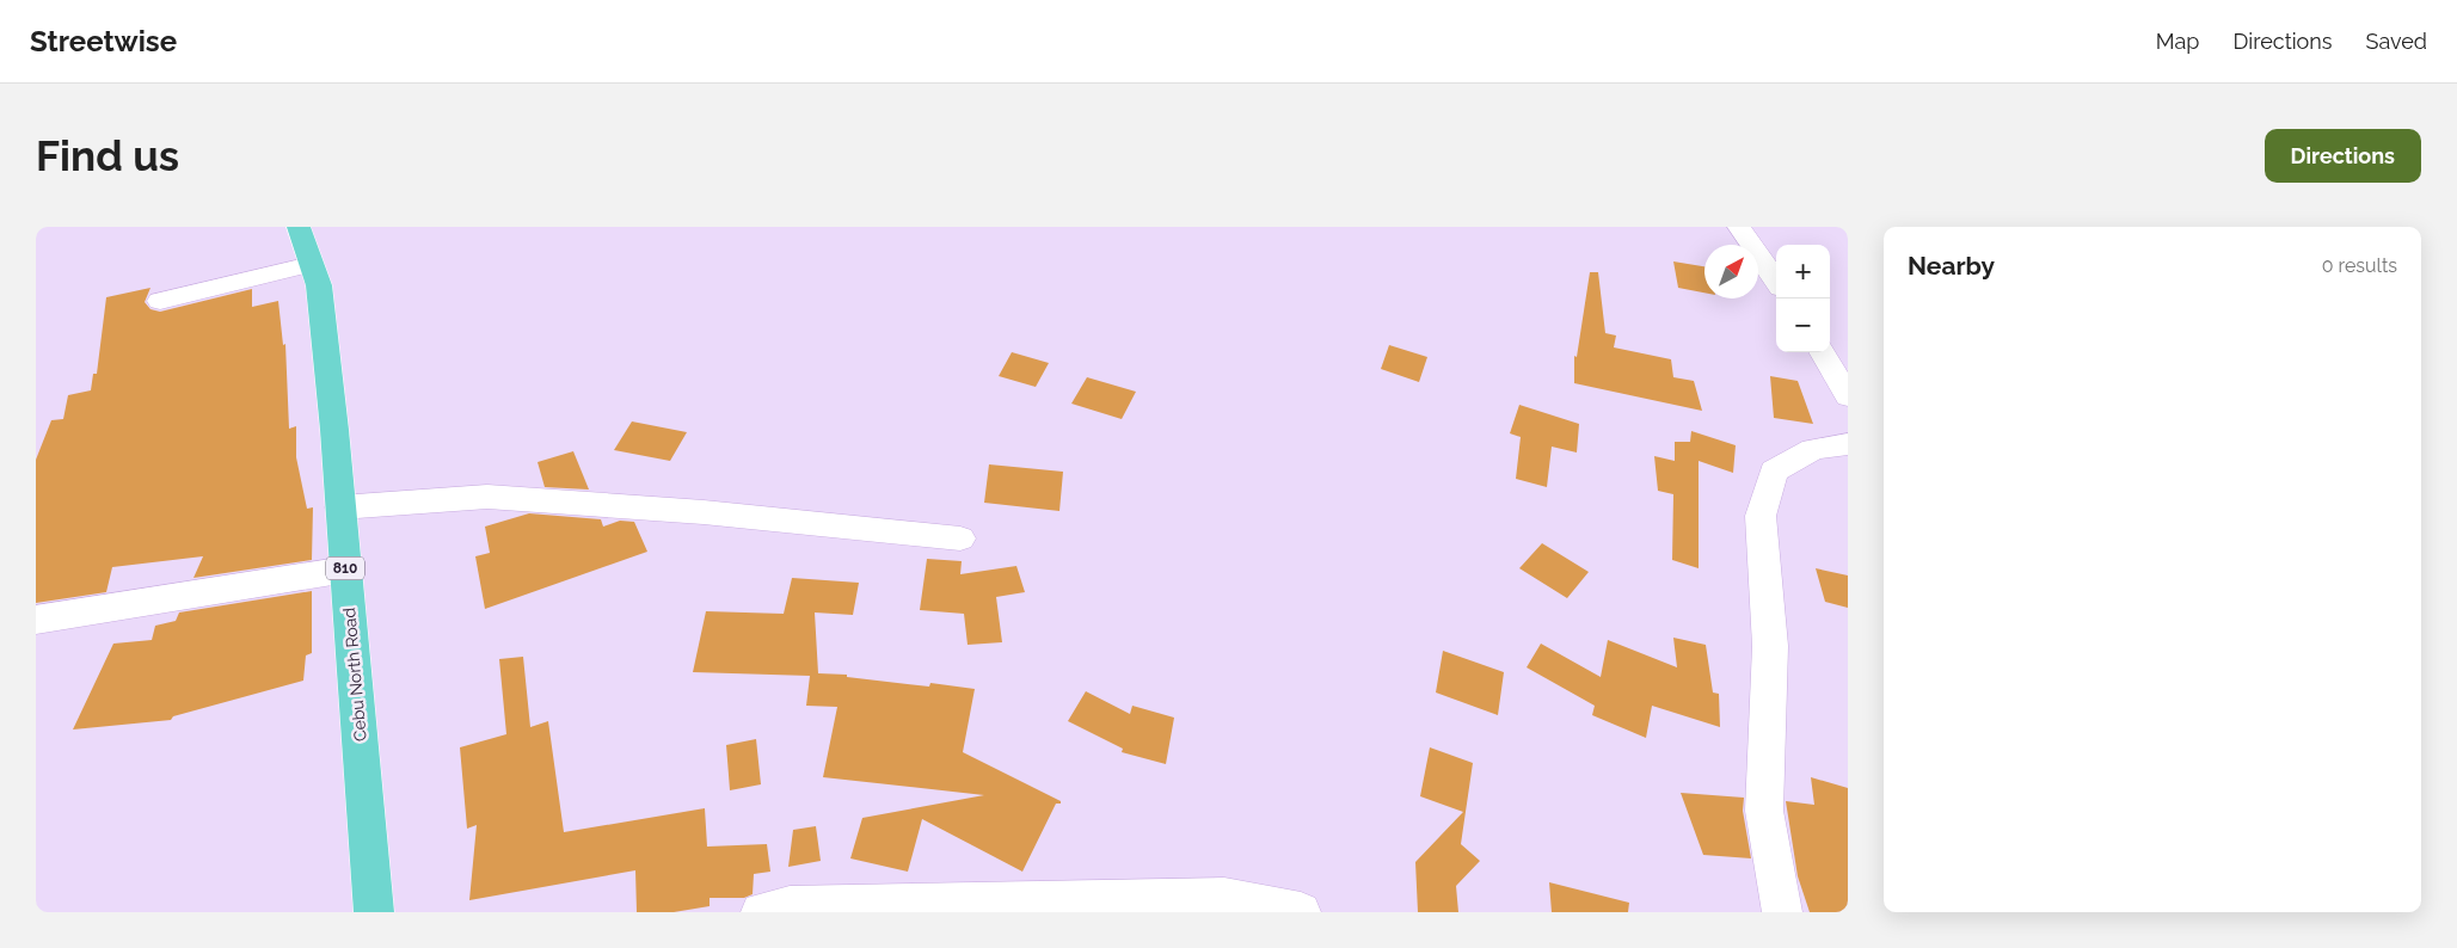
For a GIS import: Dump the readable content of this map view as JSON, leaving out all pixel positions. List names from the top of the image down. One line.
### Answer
{"streets":{"highway":["810","Cebu North Road"]},"north":"top right","page":{"header":"Streetwise","nav":["Map","Directions","Saved"],"buttons":"Directions","title":"Find us","heading":["Nearby","0 results"],"map_buttons":["+","−"]}}
